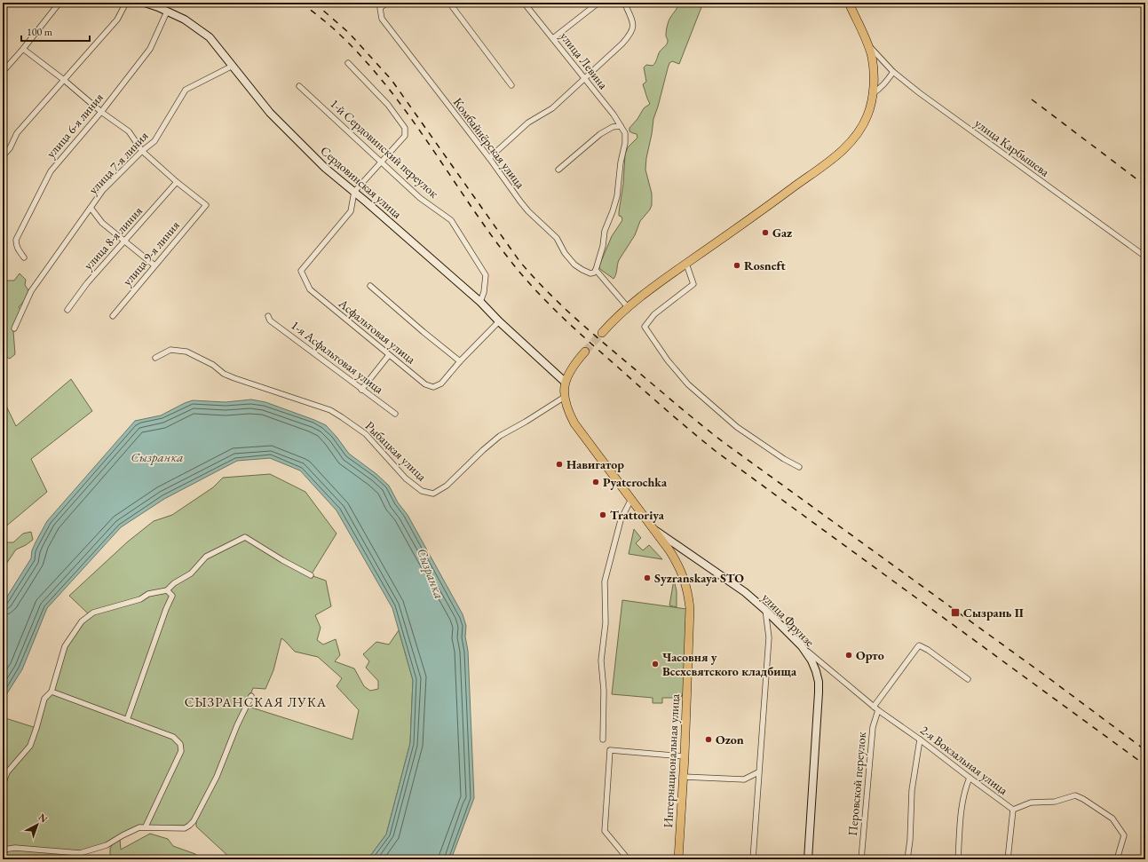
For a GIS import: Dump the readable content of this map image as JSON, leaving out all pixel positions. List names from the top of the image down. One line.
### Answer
{"streets":{"main road":["Интернациональная улица"],"street":["улица Левина","улица 6-я линия","Комбайнёрская улица","улица Карбышева","1-й Сердовинский переулок","улица 7-я линия","Сердовинская улица","улица 8-я линия","улица 9-я линия","Асфальтовая улица","1-я Асфальтовая улица","Рыбацкая улица","улица Фрунзе","2-я Вокзальная улица","Перовской переулок"]},"crossings":[["улица Левина","Комбайнёрская улица"],["улица 6-я линия","Сердовинская улица"],["1-й Сердовинский переулок","Сердовинская улица"],["улица 7-я линия","Сердовинская улица"],["Сердовинская улица","Асфальтовая улица"],["Сердовинская улица","Интернациональная улица"],["улица 8-я линия","улица 9-я линия"],["Рыбацкая улица","Интернациональная улица"],["улица Фрунзе","2-я Вокзальная улица"],["улица Фрунзе","Интернациональная улица"],["2-я Вокзальная улица","Перовской переулок"]],"districts":["СЫЗРАНСКАЯ ЛУКА"],"water":["Сызранка"],"places":{"other":["Gaz","Rosneft","Навигатор","Pyaterochka","Trattoriya","Syzranskaya STO","Орто","Часовня у Всехсвятского кладбища","Ozon"],"transit":["Сызрань II"]},"scale_bar":"100 m","north":"top right"}
